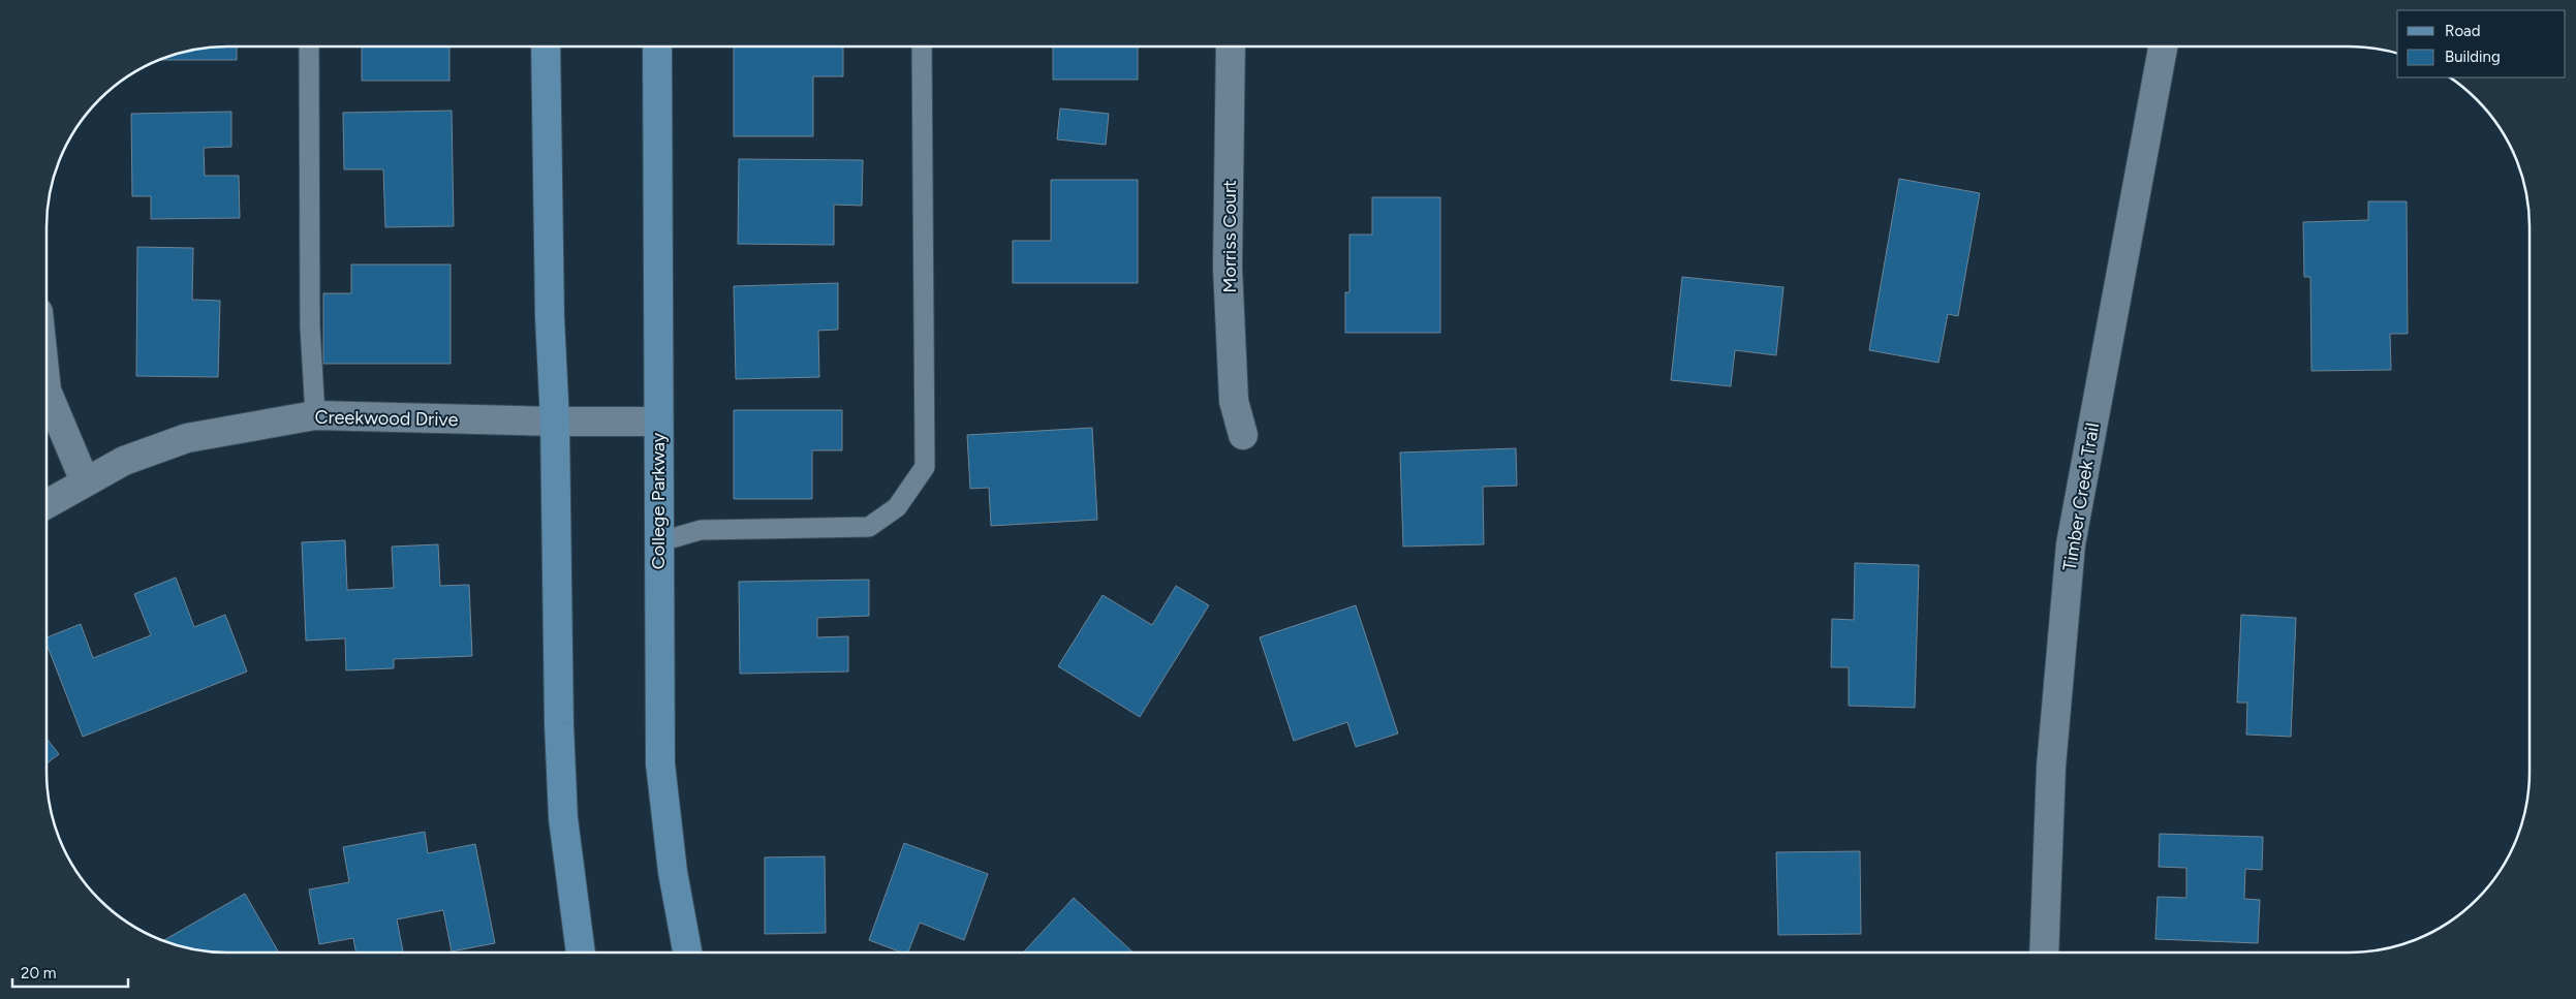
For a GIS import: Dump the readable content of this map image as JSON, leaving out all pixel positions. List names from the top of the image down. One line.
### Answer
{"streets":{"main road":["College Parkway"],"street":["Morriss Court","Creekwood Drive","Timber Creek Trail"]},"crossings":[["Creekwood Drive","College Parkway"]],"legend":["Road","Building"],"scale_bar":"20 m"}
